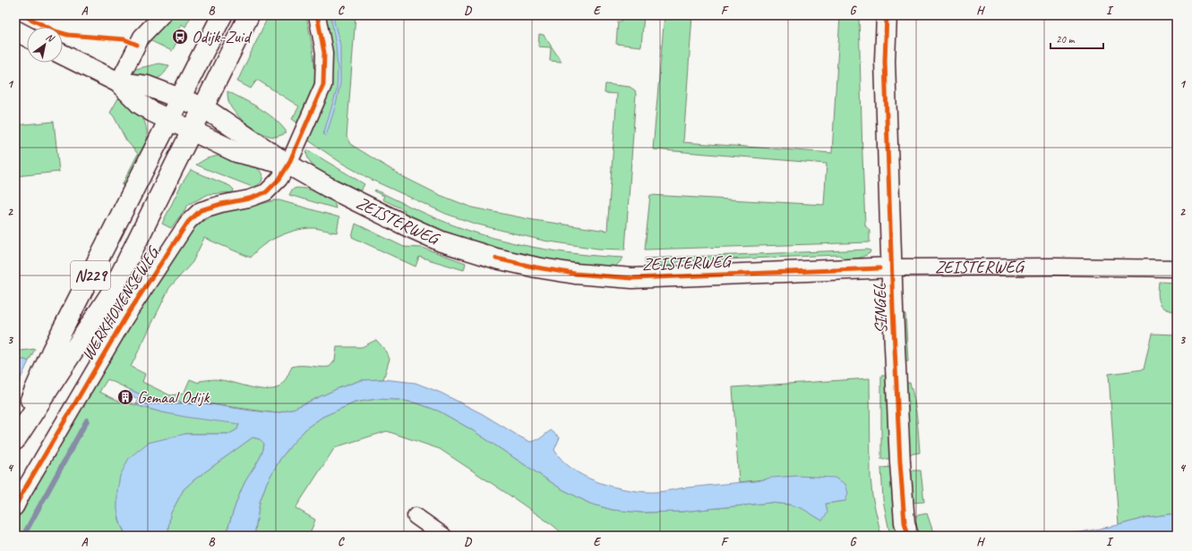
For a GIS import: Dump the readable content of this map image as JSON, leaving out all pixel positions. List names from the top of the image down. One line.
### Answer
{"streets":{"street":["ZEISTERWEG","N229","WERKHOVENSEWEG","SINGEL"]},"crossings":[["ZEISTERWEG","N229"],["ZEISTERWEG","WERKHOVENSEWEG"],["ZEISTERWEG","SINGEL"],["N229","WERKHOVENSEWEG"]],"places":{"bus stop":["Odijk-Zuid"],"building":["Gemaal Odijk"]},"scale_bar":"20 m","north":"top right","grid":{"columns":["A","B","C","D","E","F","G","H","I"],"rows":["1","2","3","4"]}}
